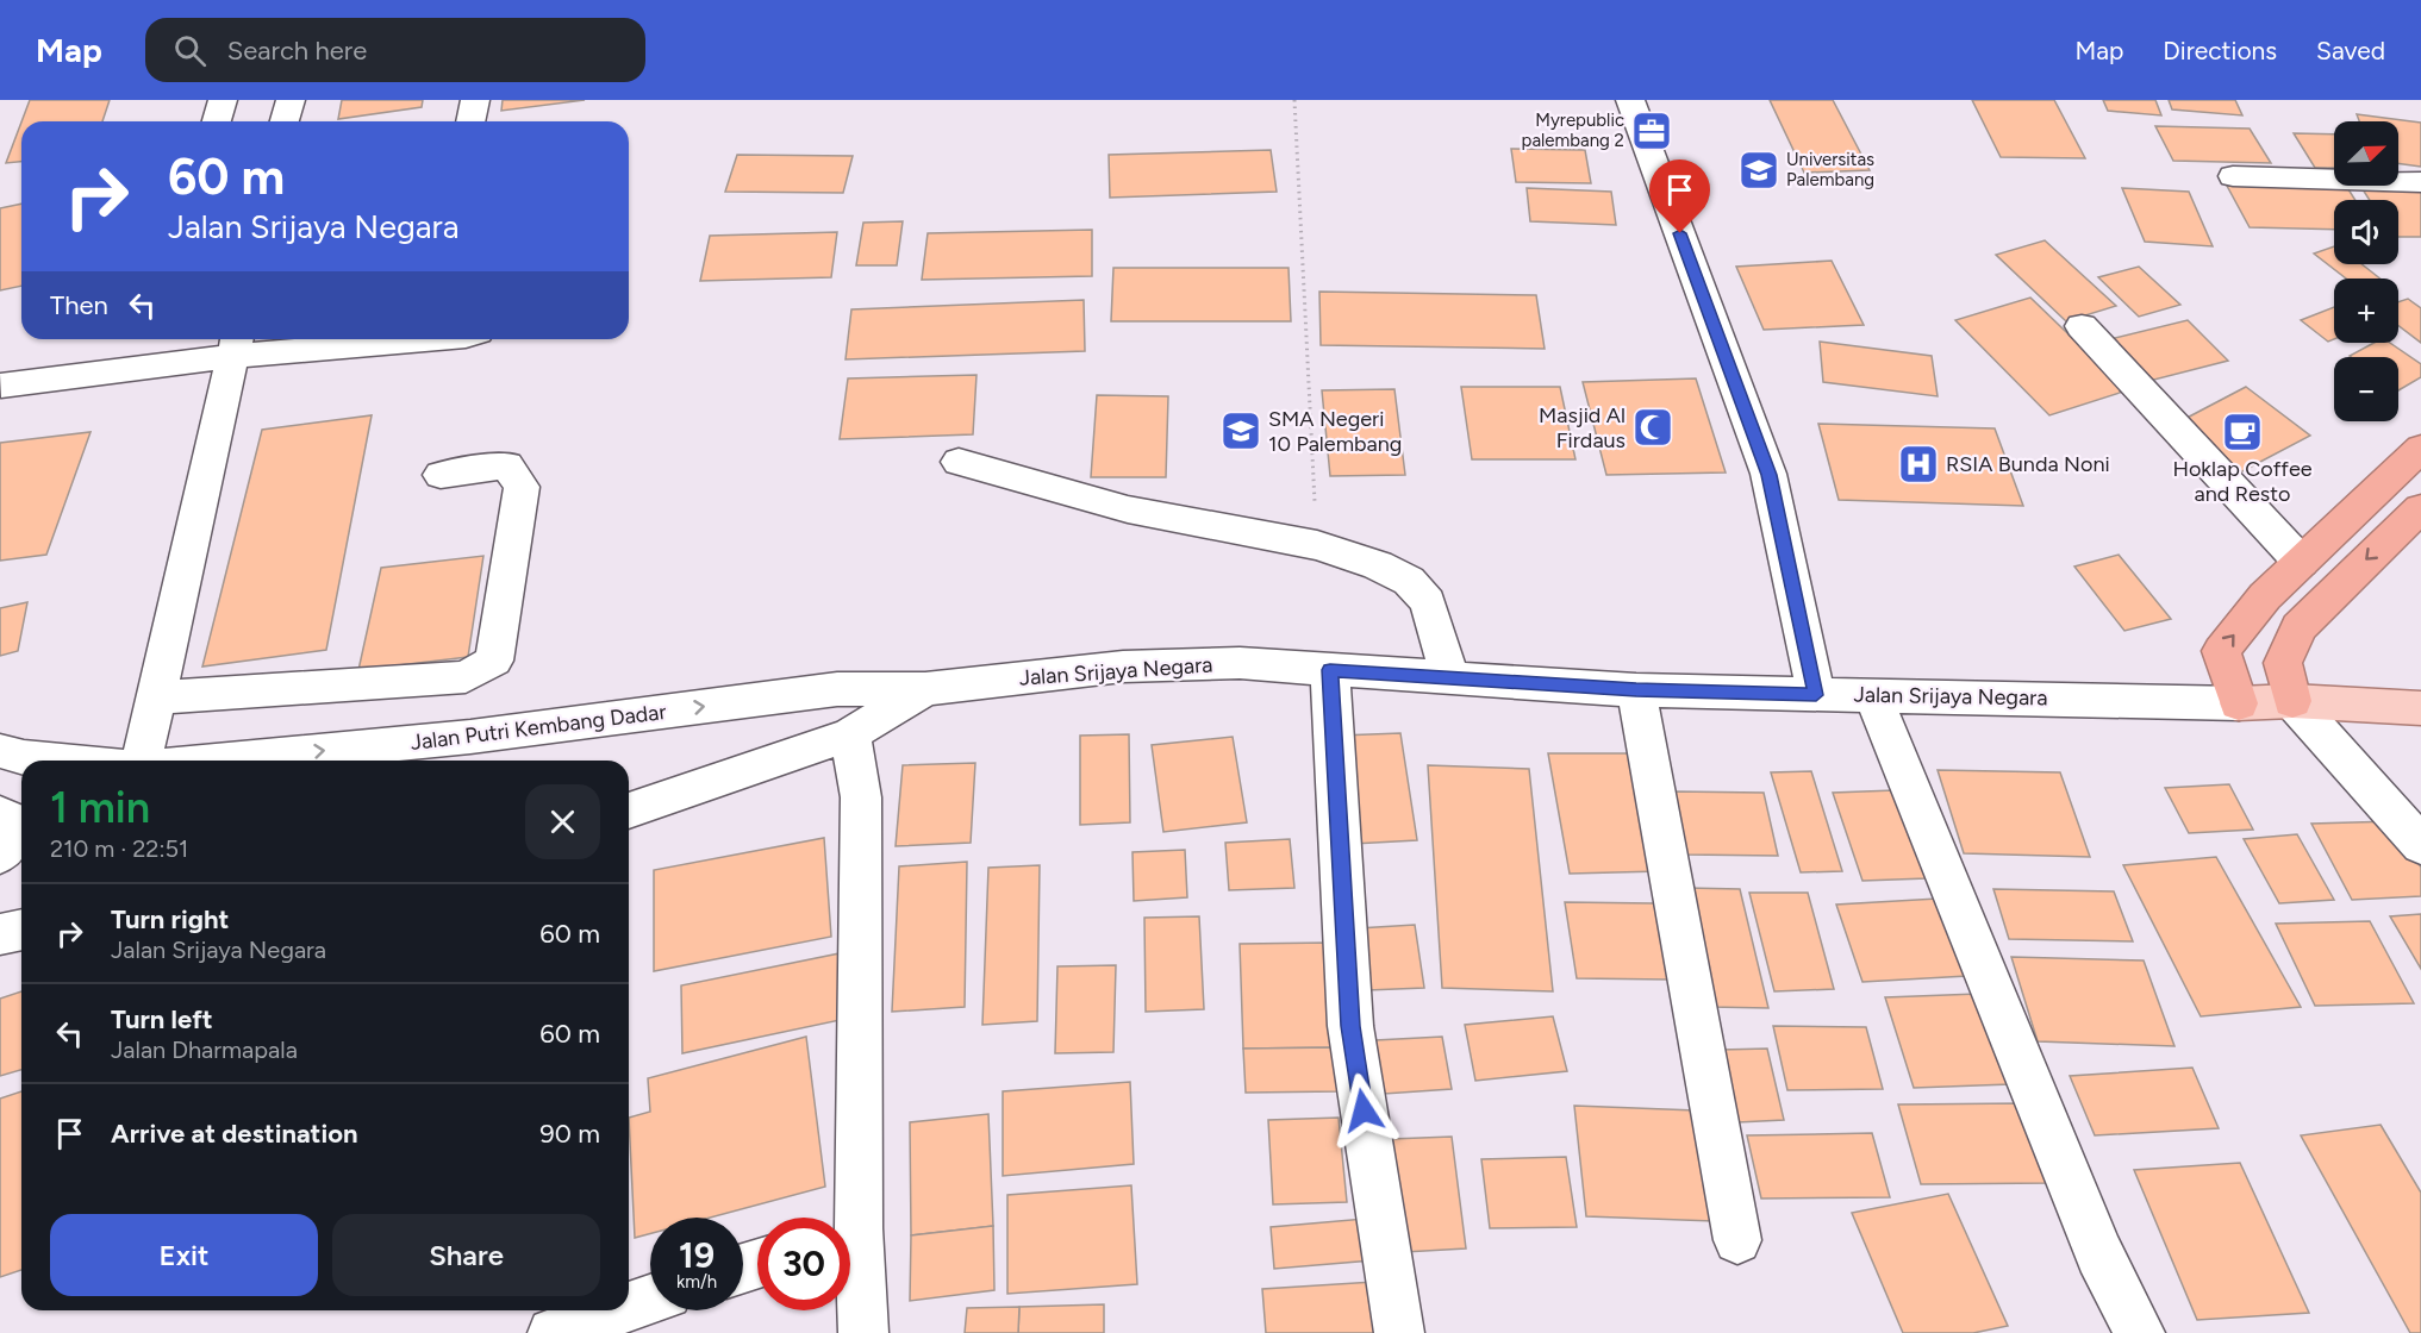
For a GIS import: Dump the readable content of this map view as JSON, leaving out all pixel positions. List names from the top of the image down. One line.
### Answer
{"streets":{"main road":["Jalan Srijaya Negara"],"street":["Jalan Putri Kembang Dadar"]},"crossings":[["Jalan Srijaya Negara","Jalan Putri Kembang Dadar"]],"one_way":["Jalan Putri Kembang Dadar"],"places":{"office":["Myrepublic palembang 2"],"school or university":["Universitas Palembang","SMA Negeri 10 Palembang"],"mosque":["Masjid Al Firdaus"],"cafe":["Hoklap Coffee and Resto"],"hospital":["RSIA Bunda Noni"]},"north":"top right","page":{"header":"Map","search":"Search here","nav":["Map","Directions","Saved"],"map_buttons":["+","−"],"turn":["60 m","Jalan Srijaya Negara"],"then":"Then","heading":["1 min","210 m · 22:51"],"list":[{"name":"Turn right","note":"Jalan Srijaya Negara","value":"60 m"},{"name":"Turn left","note":"Jalan Dharmapala","value":"60 m"},{"name":"Arrive at destination","value":"90 m"}],"buttons":["Exit","Share"],"speed":"19 km/h","limit":"30"}}
